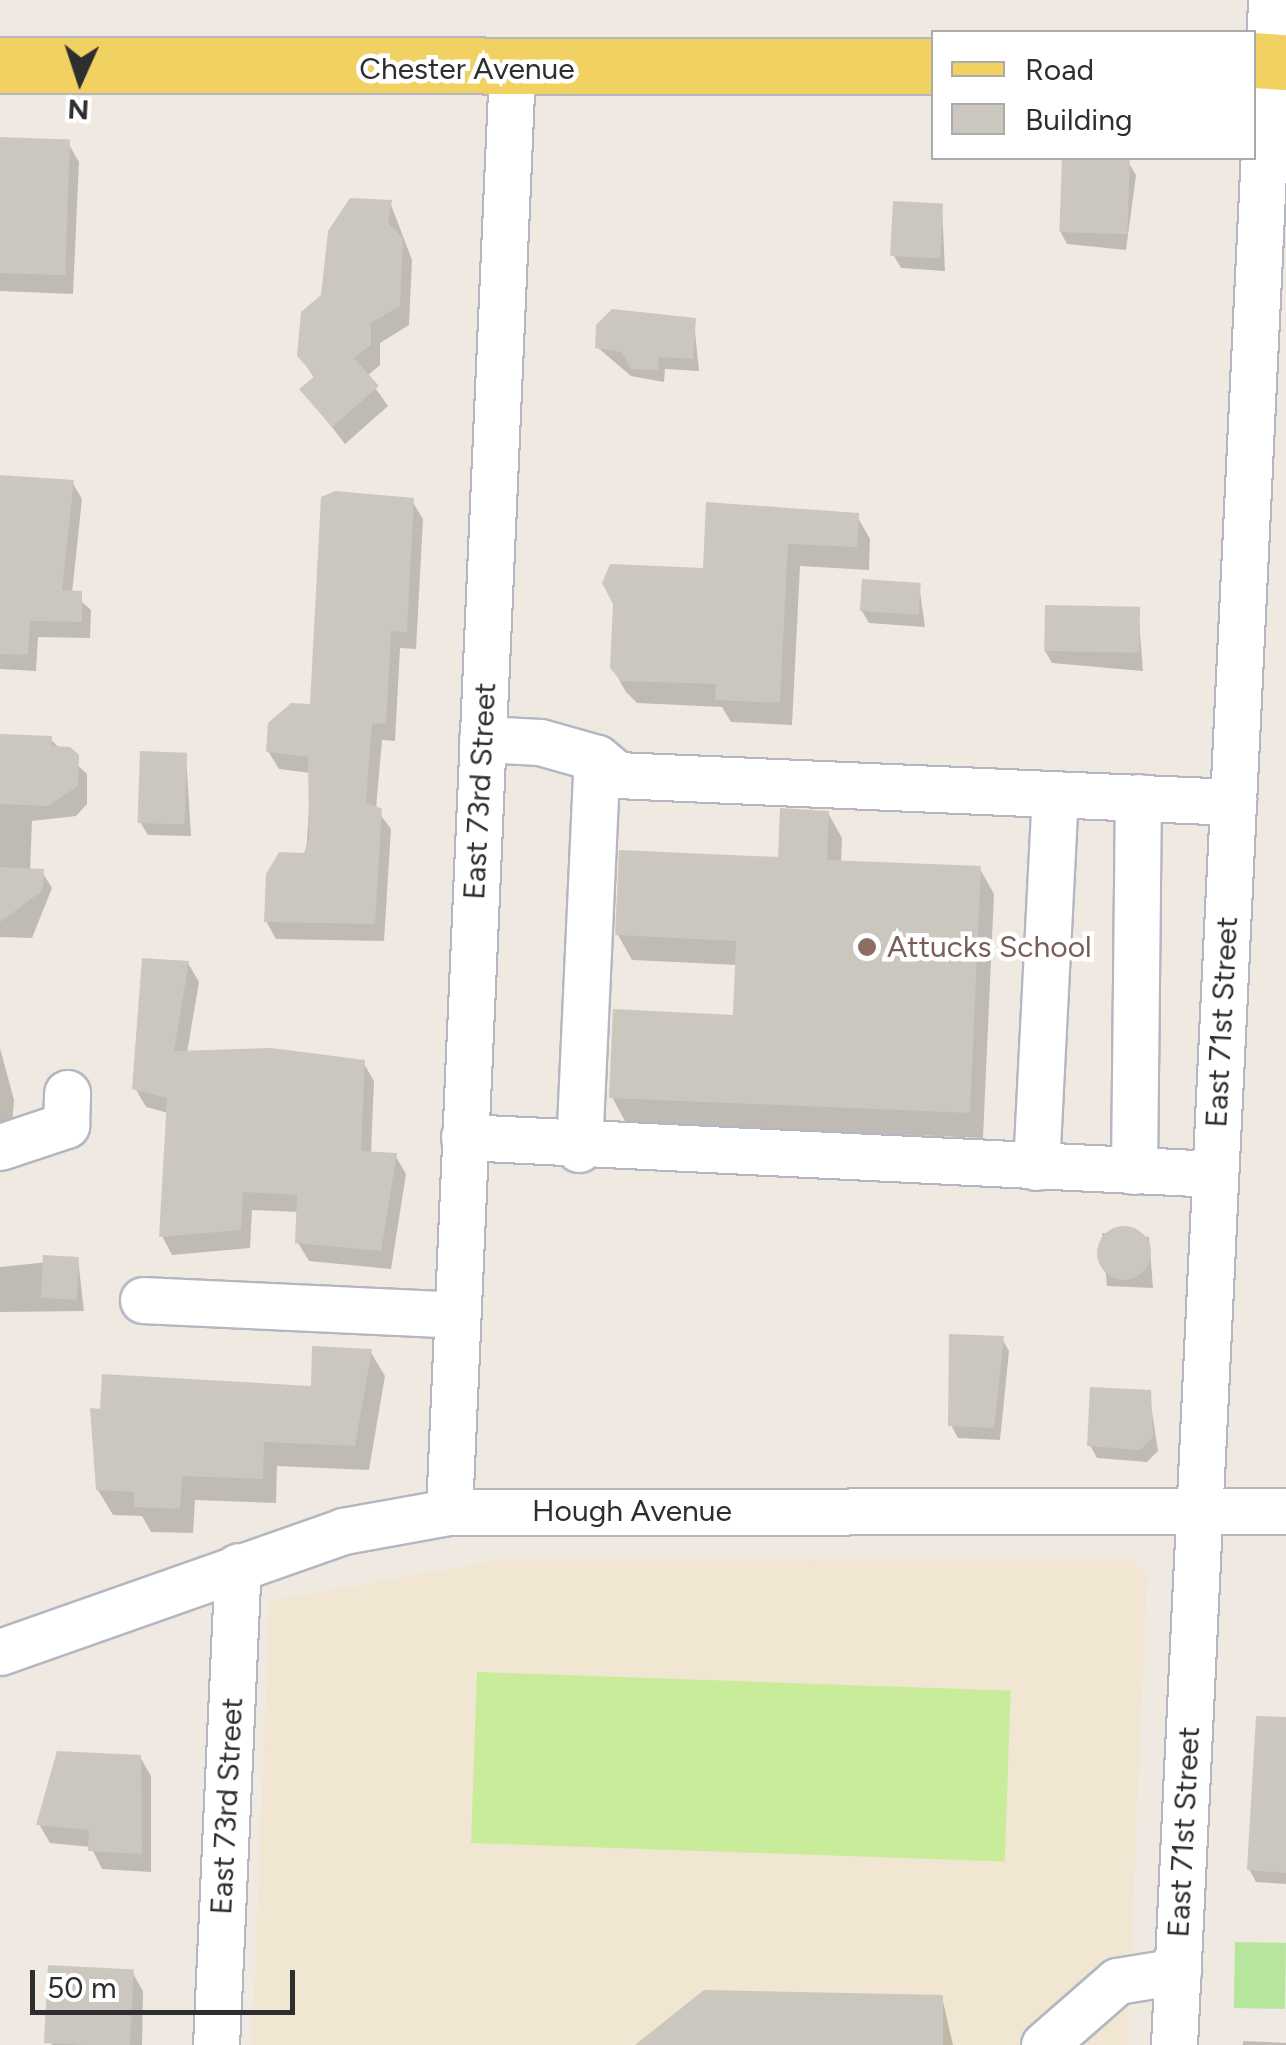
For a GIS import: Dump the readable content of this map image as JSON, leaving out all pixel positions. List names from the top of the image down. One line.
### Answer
{"streets":{"main road":["Chester Avenue"],"street":["East 73rd Street","East 71st Street","Hough Avenue"]},"crossings":[["Chester Avenue","East 73rd Street"],["East 73rd Street","Hough Avenue"],["East 71st Street","Hough Avenue"]],"places":["Attucks School"],"legend":["Road","Building"],"scale_bar":"50 m","north":"bottom"}
